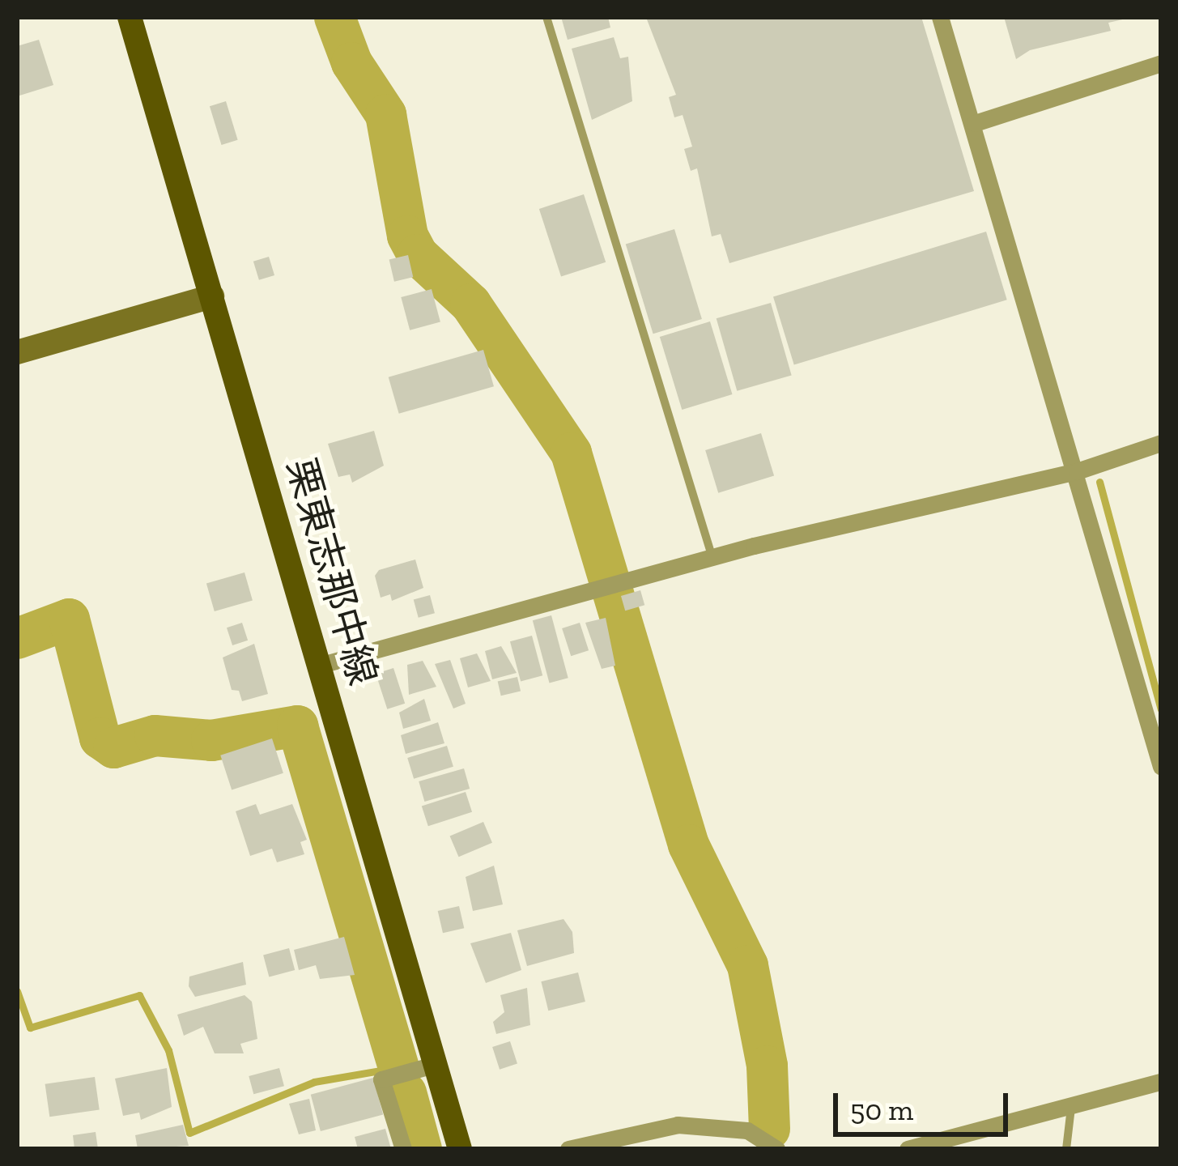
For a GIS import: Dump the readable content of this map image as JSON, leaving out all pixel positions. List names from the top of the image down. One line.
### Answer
{"streets":{"main road":["栗東志那中線"]},"scale_bar":"50 m"}
